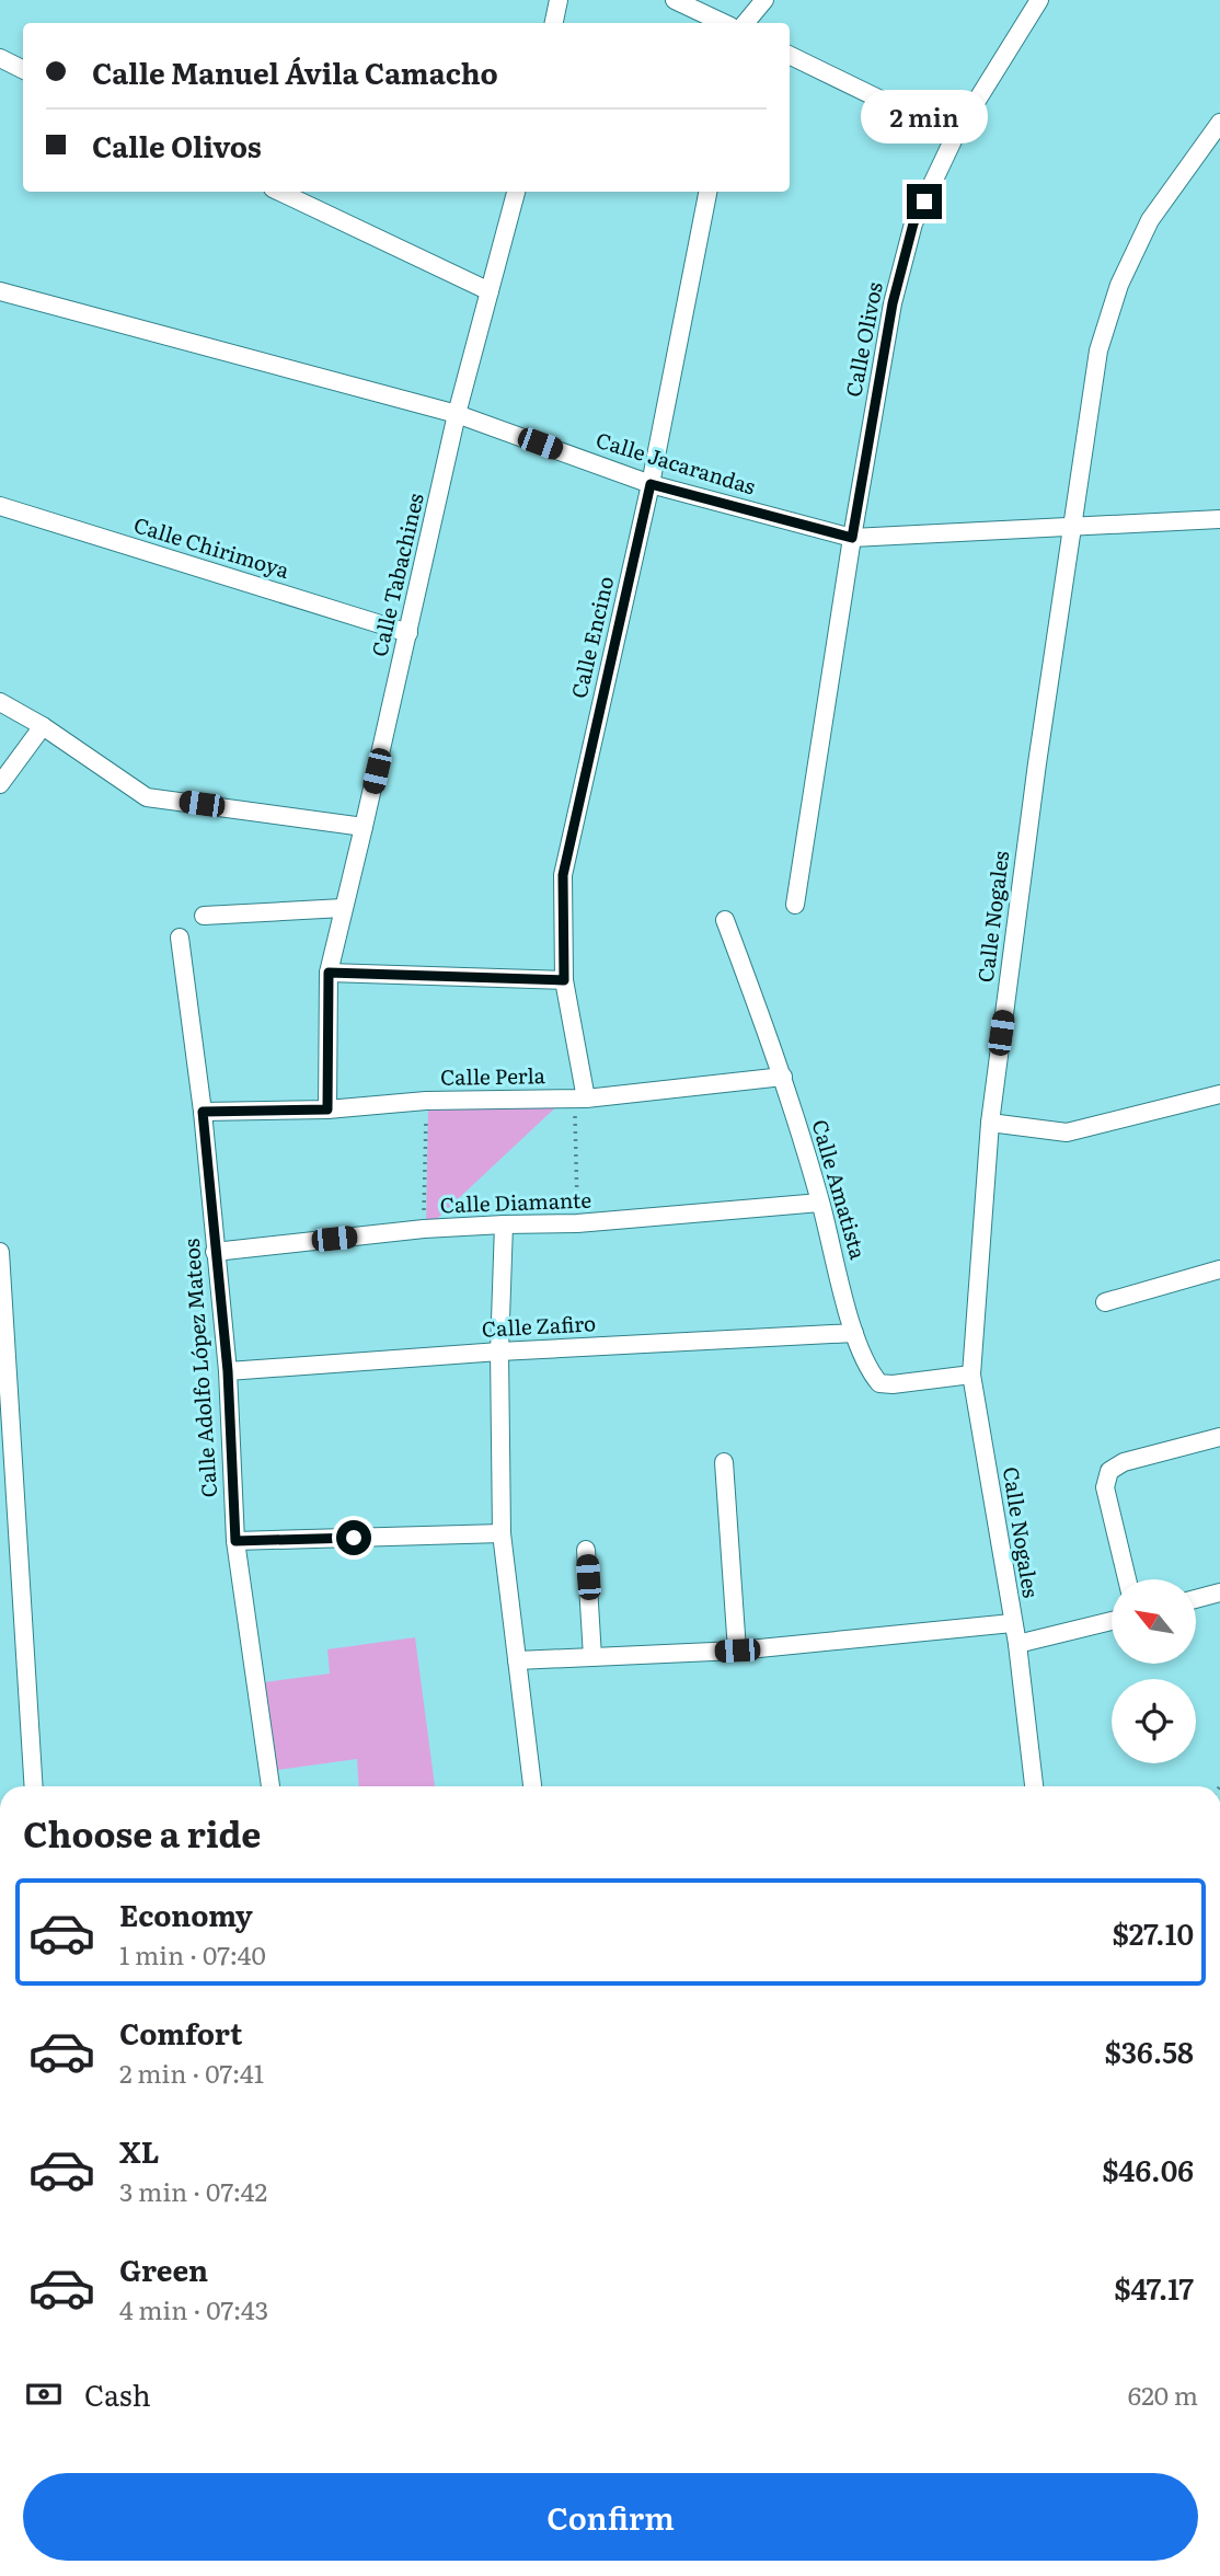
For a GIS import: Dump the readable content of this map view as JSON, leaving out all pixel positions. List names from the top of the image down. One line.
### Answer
{"streets":{"street":["Calle Olivos","Calle Jacarandas","Calle Chirimoya","Calle Tabachines","Calle Encino","Calle Nogales","Calle Perla","Calle Amatista","Calle Diamante","Calle Zafiro","Calle Adolfo López Mateos"]},"crossings":[["Calle Olivos","Calle Jacarandas"],["Calle Jacarandas","Calle Tabachines"],["Calle Jacarandas","Calle Encino"],["Calle Jacarandas","Calle Nogales"],["Calle Chirimoya","Calle Tabachines"],["Calle Tabachines","Calle Perla"],["Calle Encino","Calle Perla"],["Calle Nogales","Calle Amatista"],["Calle Perla","Calle Amatista"],["Calle Perla","Calle Adolfo López Mateos"],["Calle Amatista","Calle Diamante"],["Calle Amatista","Calle Zafiro"],["Calle Diamante","Calle Adolfo López Mateos"],["Calle Zafiro","Calle Adolfo López Mateos"]],"north":"top left","page":{"banner":["Calle Manuel Ávila Camacho","Calle Olivos"],"bubble":"2 min","heading":"Choose a ride","list":[{"name":"Economy","note":"1 min · 07:40","value":"$27.10"},{"name":"Comfort","note":"2 min · 07:41","value":"$36.58"},{"name":"XL","note":"3 min · 07:42","value":"$46.06"},{"name":"Green","note":"4 min · 07:43","value":"$47.17"}],"pay":["Cash","620 m"],"buttons":"Confirm"}}
